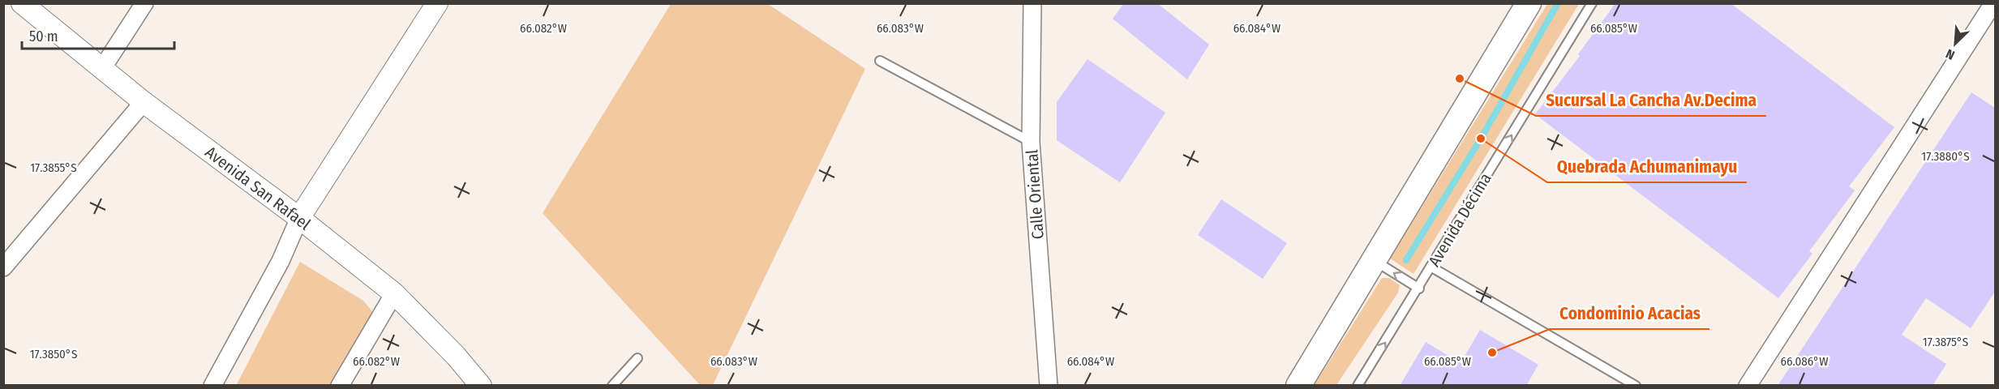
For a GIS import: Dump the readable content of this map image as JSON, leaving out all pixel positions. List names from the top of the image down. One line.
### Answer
{"streets":{"street":["Avenida San Rafael","Calle Oriental"],"lane":["Avenida Décima"]},"one_way":["Avenida Décima"],"places":["Sucursal La Cancha Av.Decima","Quebrada Achumanimayu","Condominio Acacias"],"scale_bar":"50 m","north":"bottom left","coordinates":["66.082°W","66.083°W","66.084°W","66.085°W","17.3880°S","17.3855°S","17.3875°S","17.3850°S","66.086°W"]}
